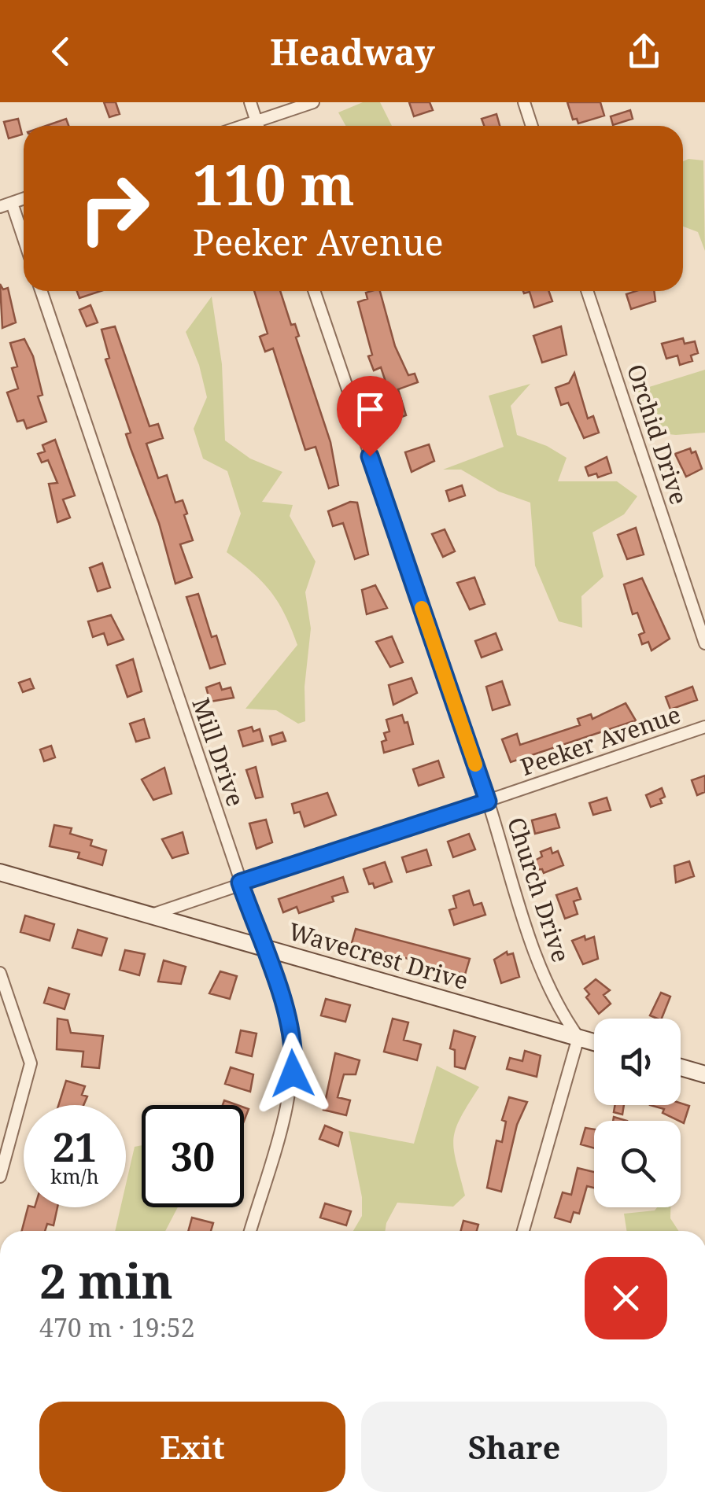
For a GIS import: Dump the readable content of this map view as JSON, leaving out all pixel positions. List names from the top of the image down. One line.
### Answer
{"streets":{"street":["Orchid Drive","Peeker Avenue","Mill Drive","Church Drive","Wavecrest Drive"]},"crossings":[["Peeker Avenue","Mill Drive"],["Peeker Avenue","Church Drive"],["Peeker Avenue","Wavecrest Drive"],["Mill Drive","Wavecrest Drive"],["Church Drive","Wavecrest Drive"]],"page":{"header":"Headway","turn":["110 m","Peeker Avenue"],"speed":"21 km/h","limit":"30","heading":["2 min","470 m · 19:52"],"buttons":["Exit","Share"]}}
